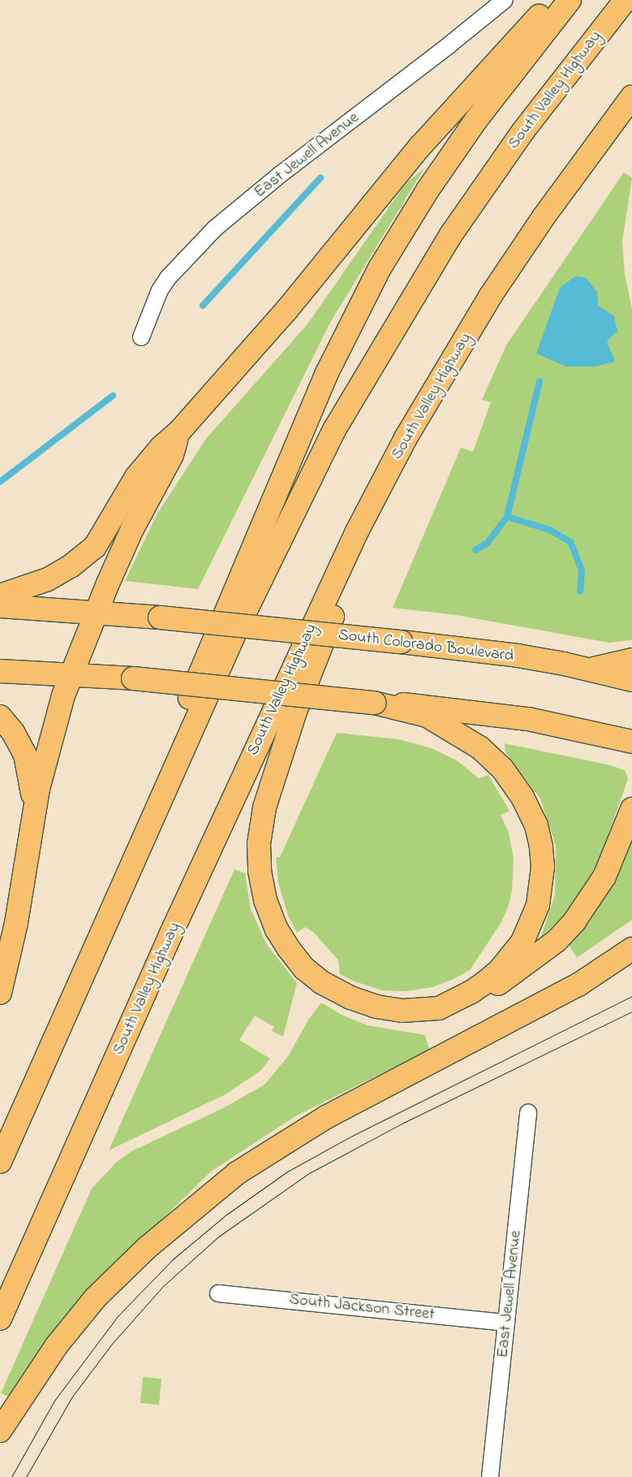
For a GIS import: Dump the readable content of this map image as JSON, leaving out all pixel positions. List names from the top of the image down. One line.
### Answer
{"streets":{"main road":["South Valley Highway","South Colorado Boulevard"],"street":["East Jewell Avenue","South Jackson Street"]},"crossings":[["East Jewell Avenue","South Jackson Street"]]}
